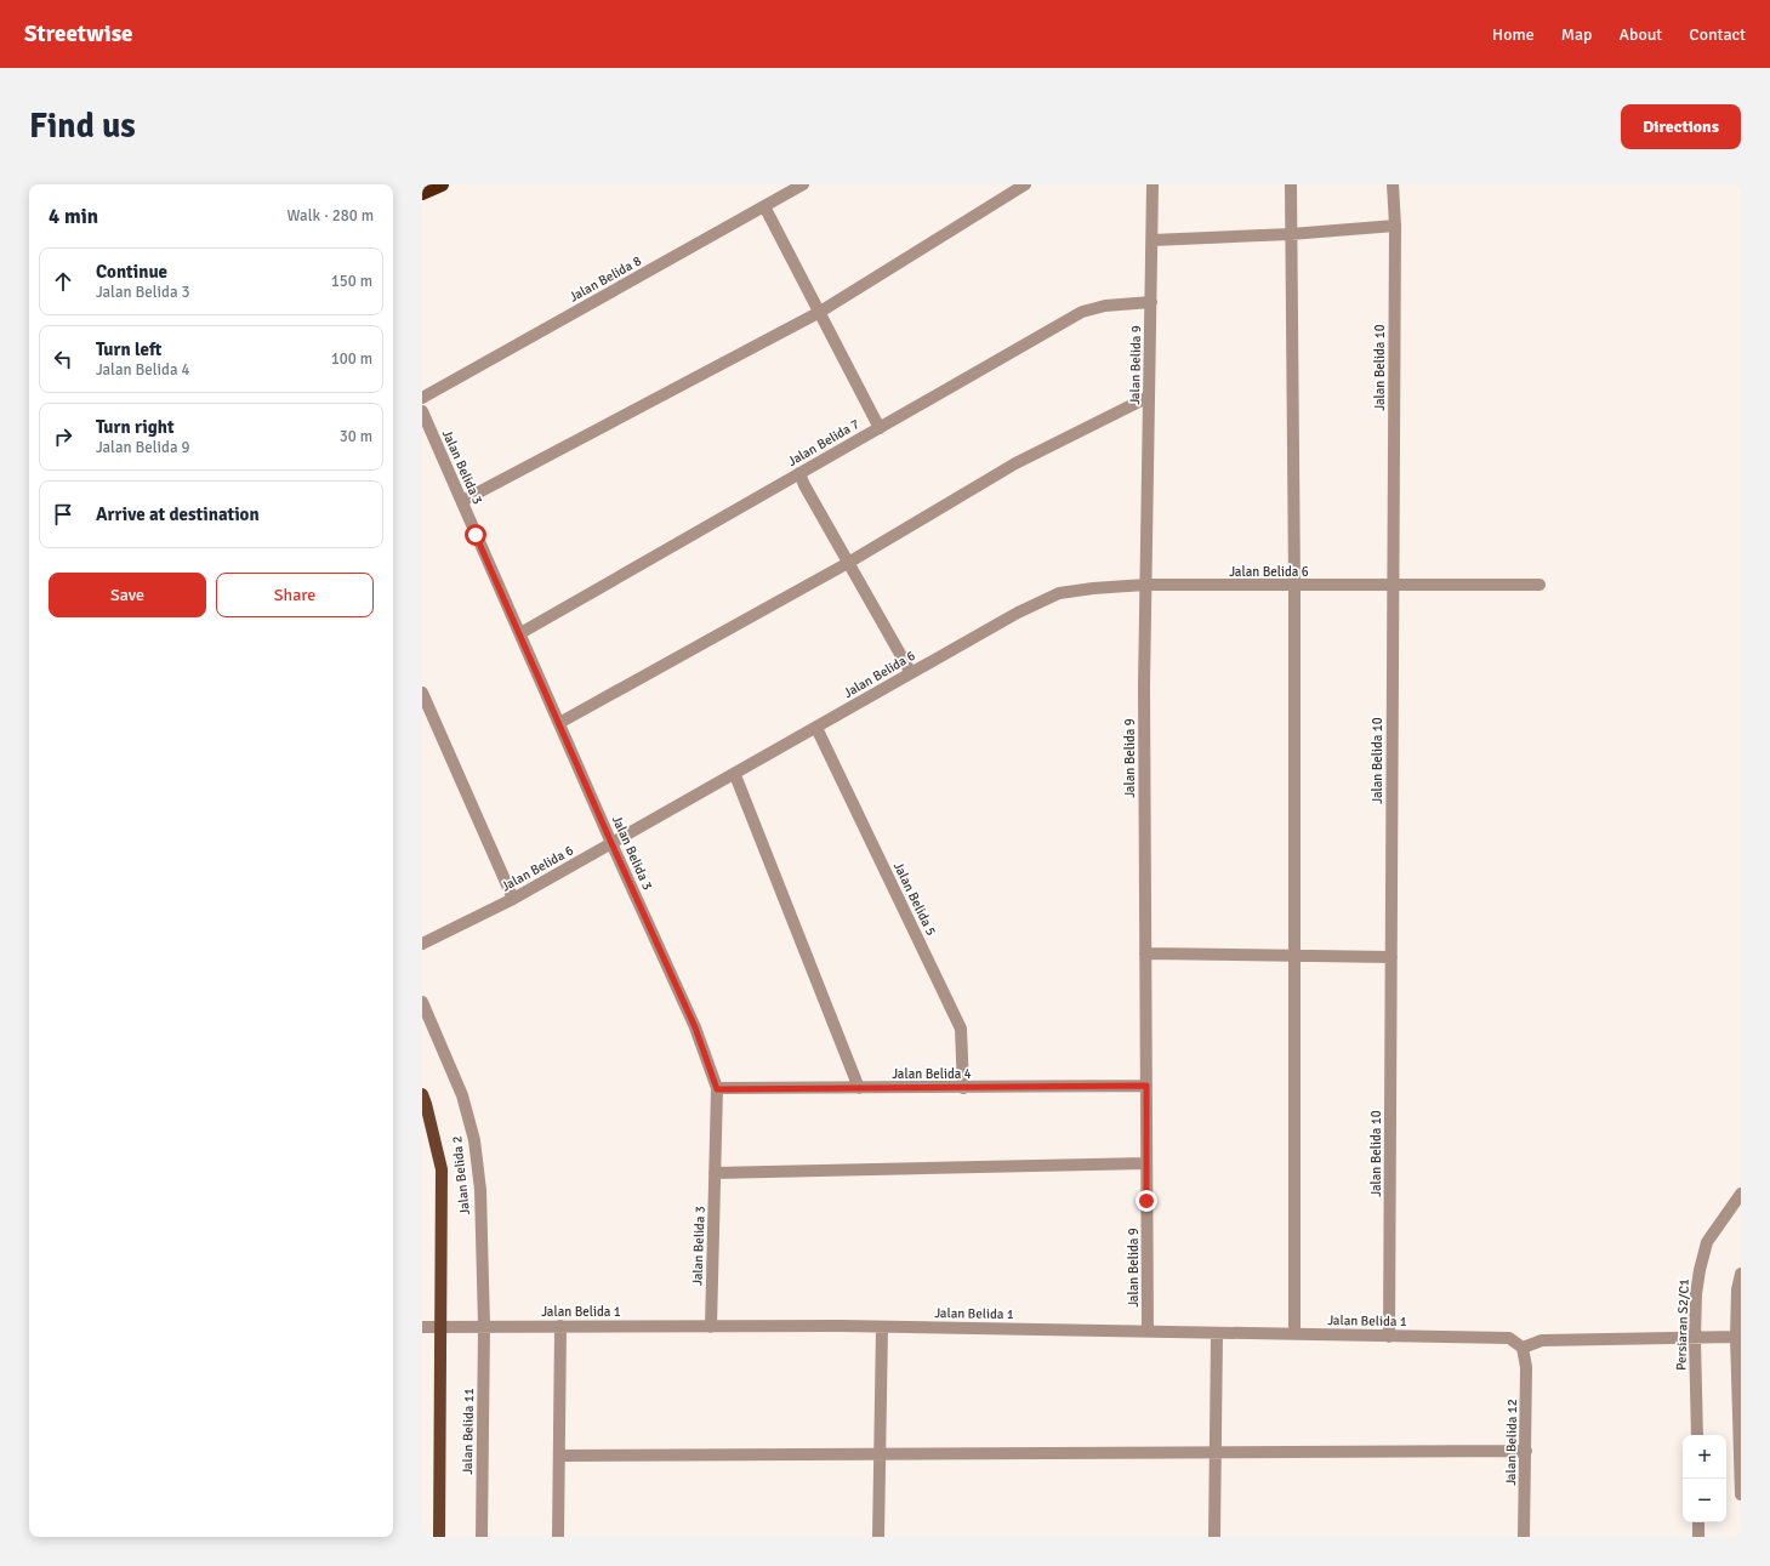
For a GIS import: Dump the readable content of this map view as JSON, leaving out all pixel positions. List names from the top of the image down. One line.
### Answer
{"streets":{"street":["Jalan Belida 8","Jalan Belida 9","Jalan Belida 10","Jalan Belida 7","Jalan Belida 3","Jalan Belida 6","Jalan Belida 5","Jalan Belida 4","Jalan Belida 2","Jalan Belida 1","Persiaran S2/C1","Jalan Belida 11","Jalan Belida 12"]},"crossings":[["Jalan Belida 9","Jalan Belida 7"],["Jalan Belida 9","Jalan Belida 6"],["Jalan Belida 9","Jalan Belida 4"],["Jalan Belida 9","Jalan Belida 1"],["Jalan Belida 10","Jalan Belida 6"],["Jalan Belida 10","Jalan Belida 1"],["Jalan Belida 7","Jalan Belida 3"],["Jalan Belida 3","Jalan Belida 6"],["Jalan Belida 3","Jalan Belida 4"],["Jalan Belida 3","Jalan Belida 1"],["Jalan Belida 6","Jalan Belida 5"],["Jalan Belida 5","Jalan Belida 4"],["Jalan Belida 2","Jalan Belida 1"],["Jalan Belida 2","Jalan Belida 11"],["Jalan Belida 1","Jalan Belida 11"],["Jalan Belida 1","Jalan Belida 12"]],"page":{"header":"Streetwise","nav":["Home","Map","About","Contact"],"buttons":["Directions",["Save","Share"]],"title":"Find us","heading":["4 min","Walk · 280 m"],"list":[["Continue","Jalan Belida 3","150 m"],["Turn left","Jalan Belida 4","100 m"],["Turn right","Jalan Belida 9","30 m"],"Arrive at destination"],"map_buttons":["+","−"]}}
